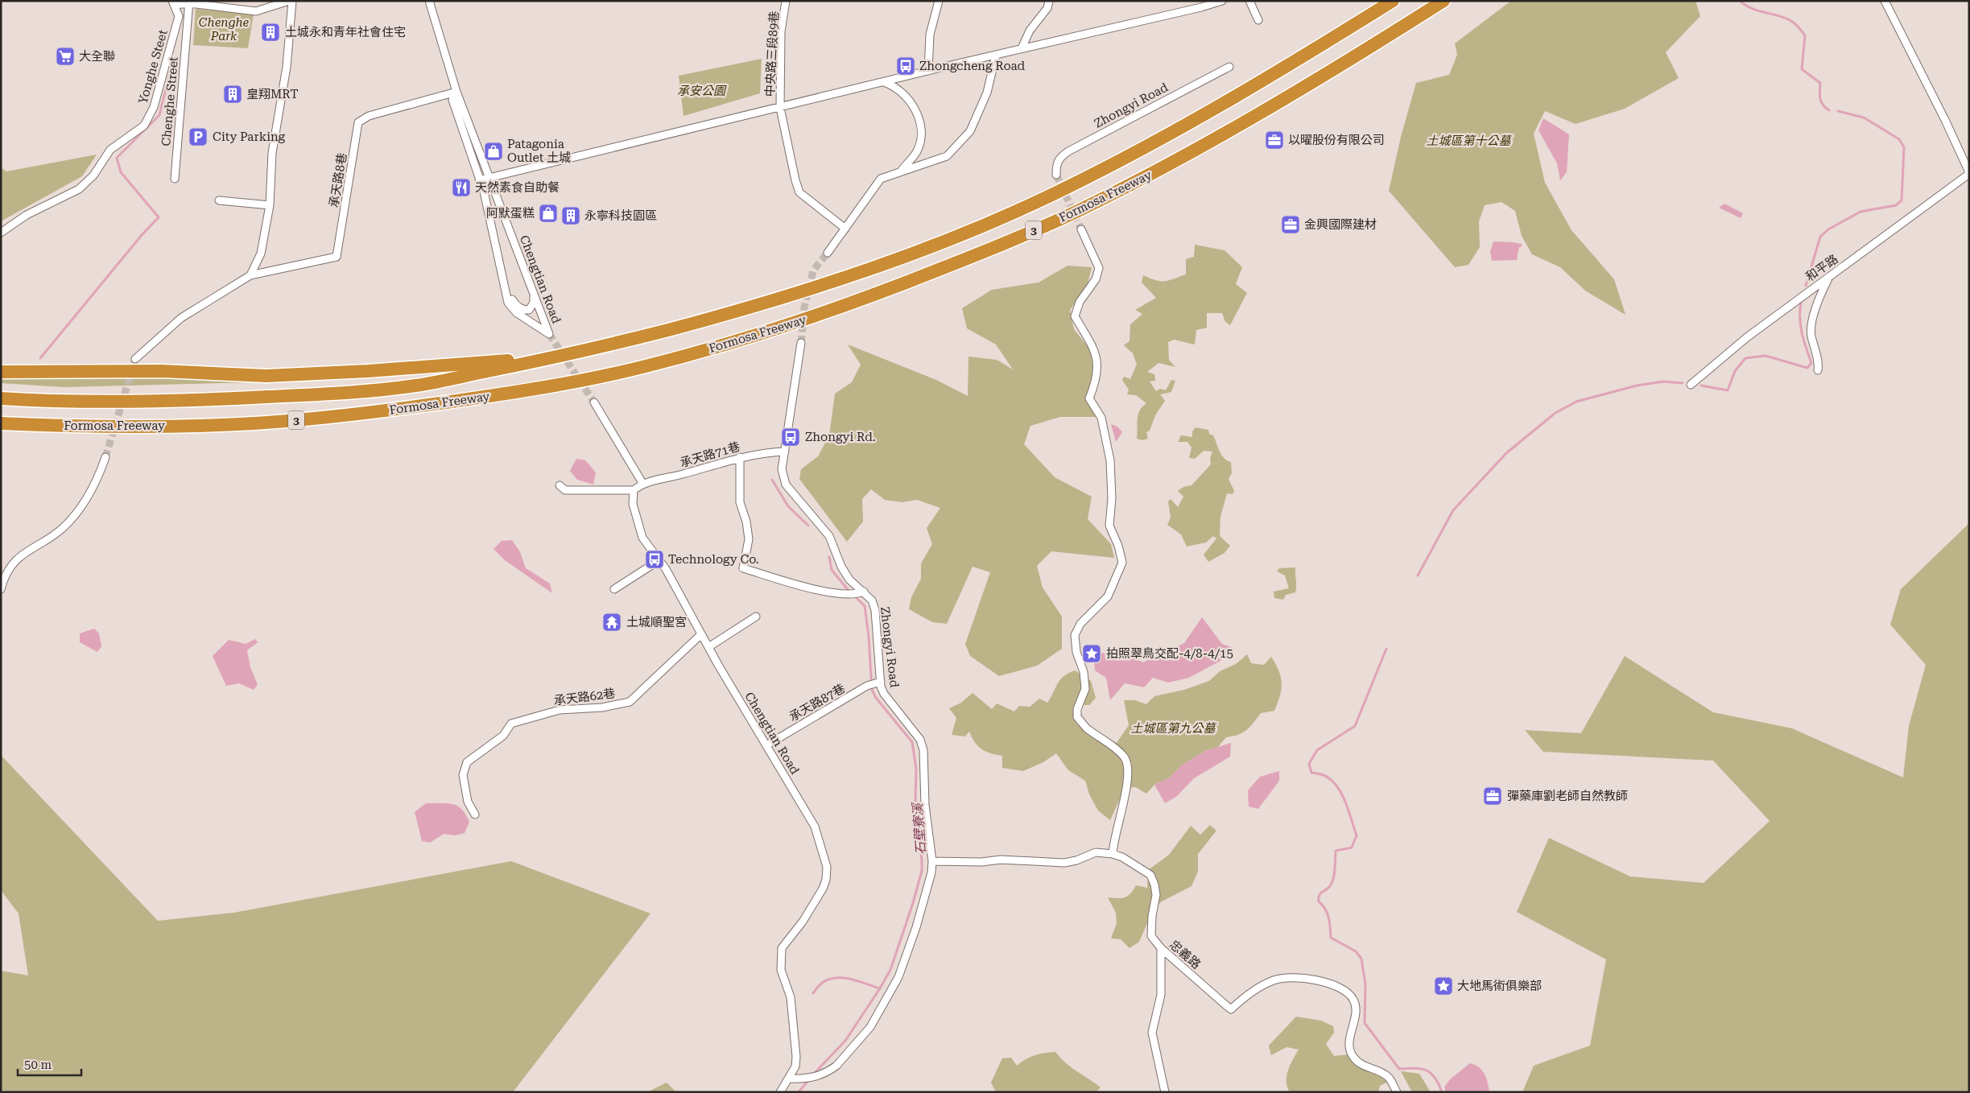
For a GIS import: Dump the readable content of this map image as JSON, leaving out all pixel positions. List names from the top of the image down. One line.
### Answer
{"streets":{"highway":["Formosa Freeway","3"],"street":["中央路三段89巷","Yonghe Steet","Chenghe Street","Zhongyi Road","承天路8巷","和平路","Chengtian Road","承天路71巷","承天路62巷","承天路87巷","忠義路"]},"crossings":[["Zhongyi Road","Chengtian Road"],["Zhongyi Road","承天路71巷"],["Zhongyi Road","承天路87巷"],["Zhongyi Road","忠義路"],["承天路8巷","Chengtian Road"],["Chengtian Road","承天路62巷"],["Chengtian Road","承天路87巷"]],"water":["石壁寮溪"],"parks":["Chenghe Park","承安公園","土城區第十公墓","土城區第九公墓"],"places":{"building":["土城永和青年社會住宅","皇翔MRT","永寧科技園區"],"supermarket":["大全聯"],"bus stop":["Zhongcheng Road","Zhongyi Rd.","Technology Co."],"parking":["City Parking"],"office":["以曜股份有限公司","金興國際建材","彈藥庫劉老師自然教師"],"shop":["Patagonia Outlet 土城","阿默蛋糕"],"restaurant":["天然素食自助餐"],"temple":["土城順聖宮"],"place":["拍照翠鳥交配-4/8-4/15","大地馬術俱樂部"]},"scale_bar":"50 m"}
